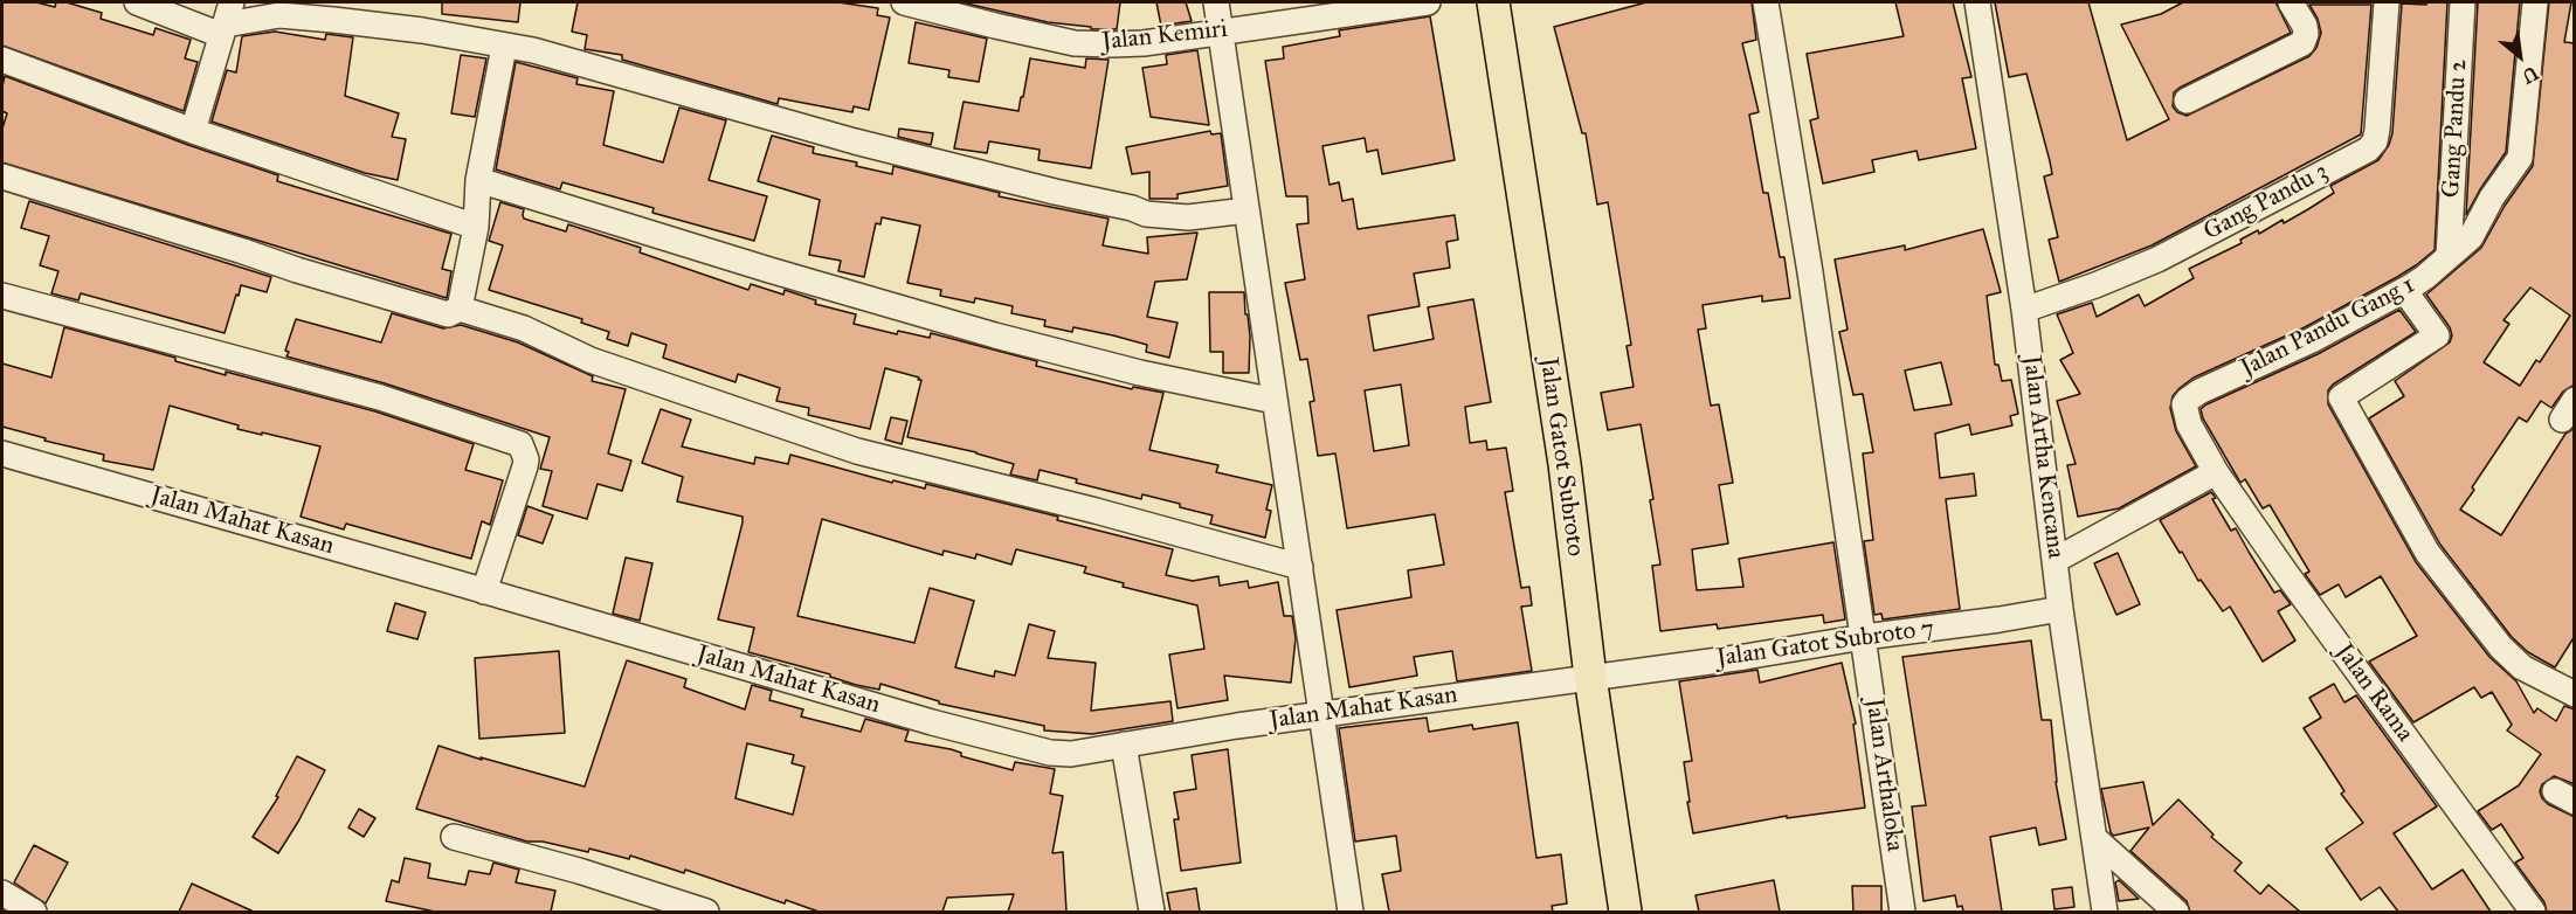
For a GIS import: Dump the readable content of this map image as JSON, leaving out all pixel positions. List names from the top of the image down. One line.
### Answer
{"streets":{"main road":["Jalan Gatot Subroto"],"street":["Jalan Kemiri","Gang Pandu 2","Gang Pandu 3","Jalan Pandu Gang 1","Jalan Artha Kencana","Jalan Mahat Kasan","Jalan Gatot Subroto 7","Jalan Rama","Jalan Arthaloka"]},"crossings":[["Gang Pandu 2","Jalan Pandu Gang 1"],["Gang Pandu 3","Jalan Artha Kencana"],["Jalan Pandu Gang 1","Jalan Rama"],["Jalan Gatot Subroto","Jalan Mahat Kasan"],["Jalan Gatot Subroto","Jalan Gatot Subroto 7"],["Jalan Artha Kencana","Jalan Gatot Subroto 7"],["Jalan Mahat Kasan","Jalan Gatot Subroto 7"],["Jalan Gatot Subroto 7","Jalan Arthaloka"]],"north":"bottom right"}
